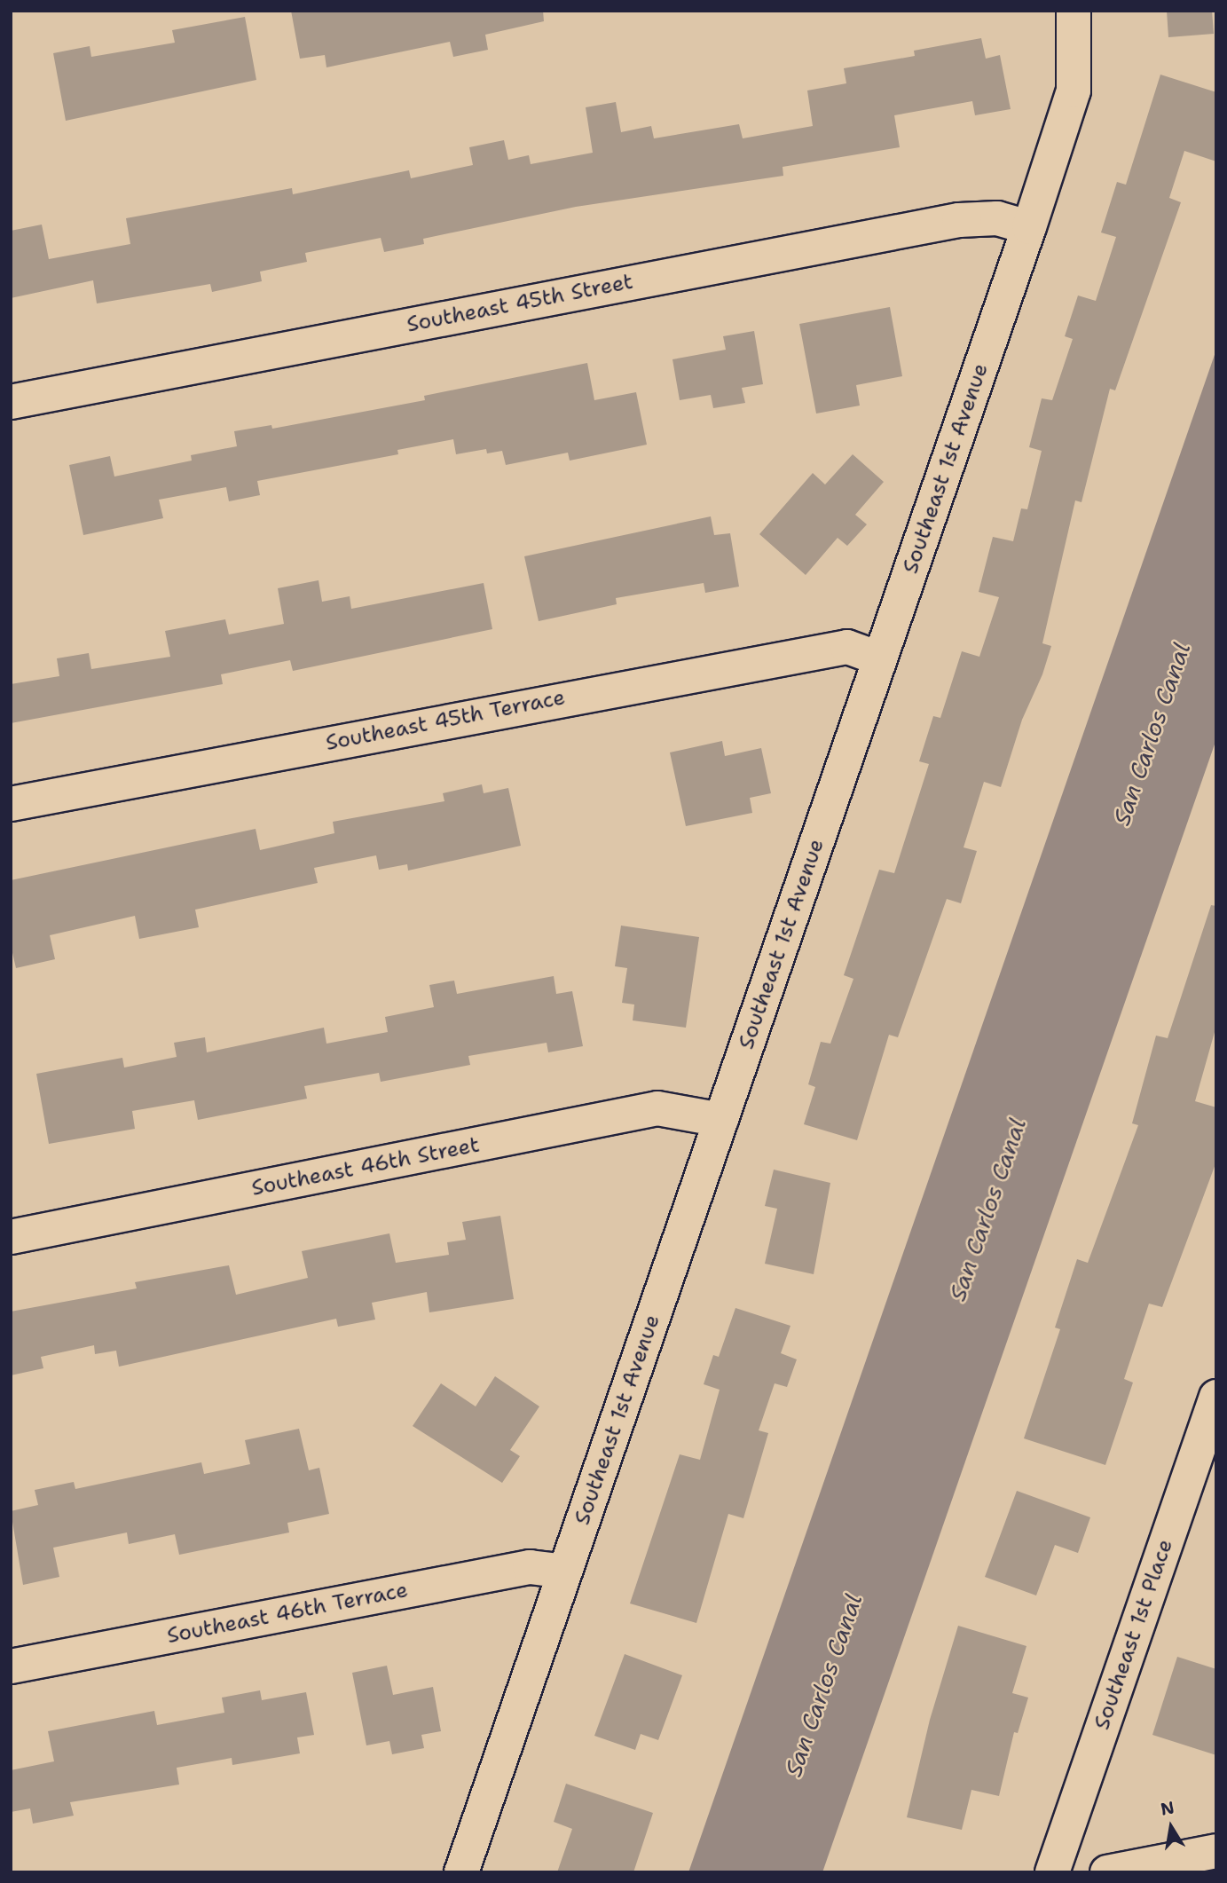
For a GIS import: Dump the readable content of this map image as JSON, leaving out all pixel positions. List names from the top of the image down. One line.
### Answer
{"streets":{"street":["Southeast 45th Street","Southeast 1st Avenue","Southeast 45th Terrace","Southeast 46th Street","Southeast 46th Terrace","Southeast 1st Place"]},"crossings":[["Southeast 45th Street","Southeast 1st Avenue"],["Southeast 1st Avenue","Southeast 45th Terrace"],["Southeast 1st Avenue","Southeast 46th Street"],["Southeast 1st Avenue","Southeast 46th Terrace"]],"water":["San Carlos Canal"],"north":"top"}
